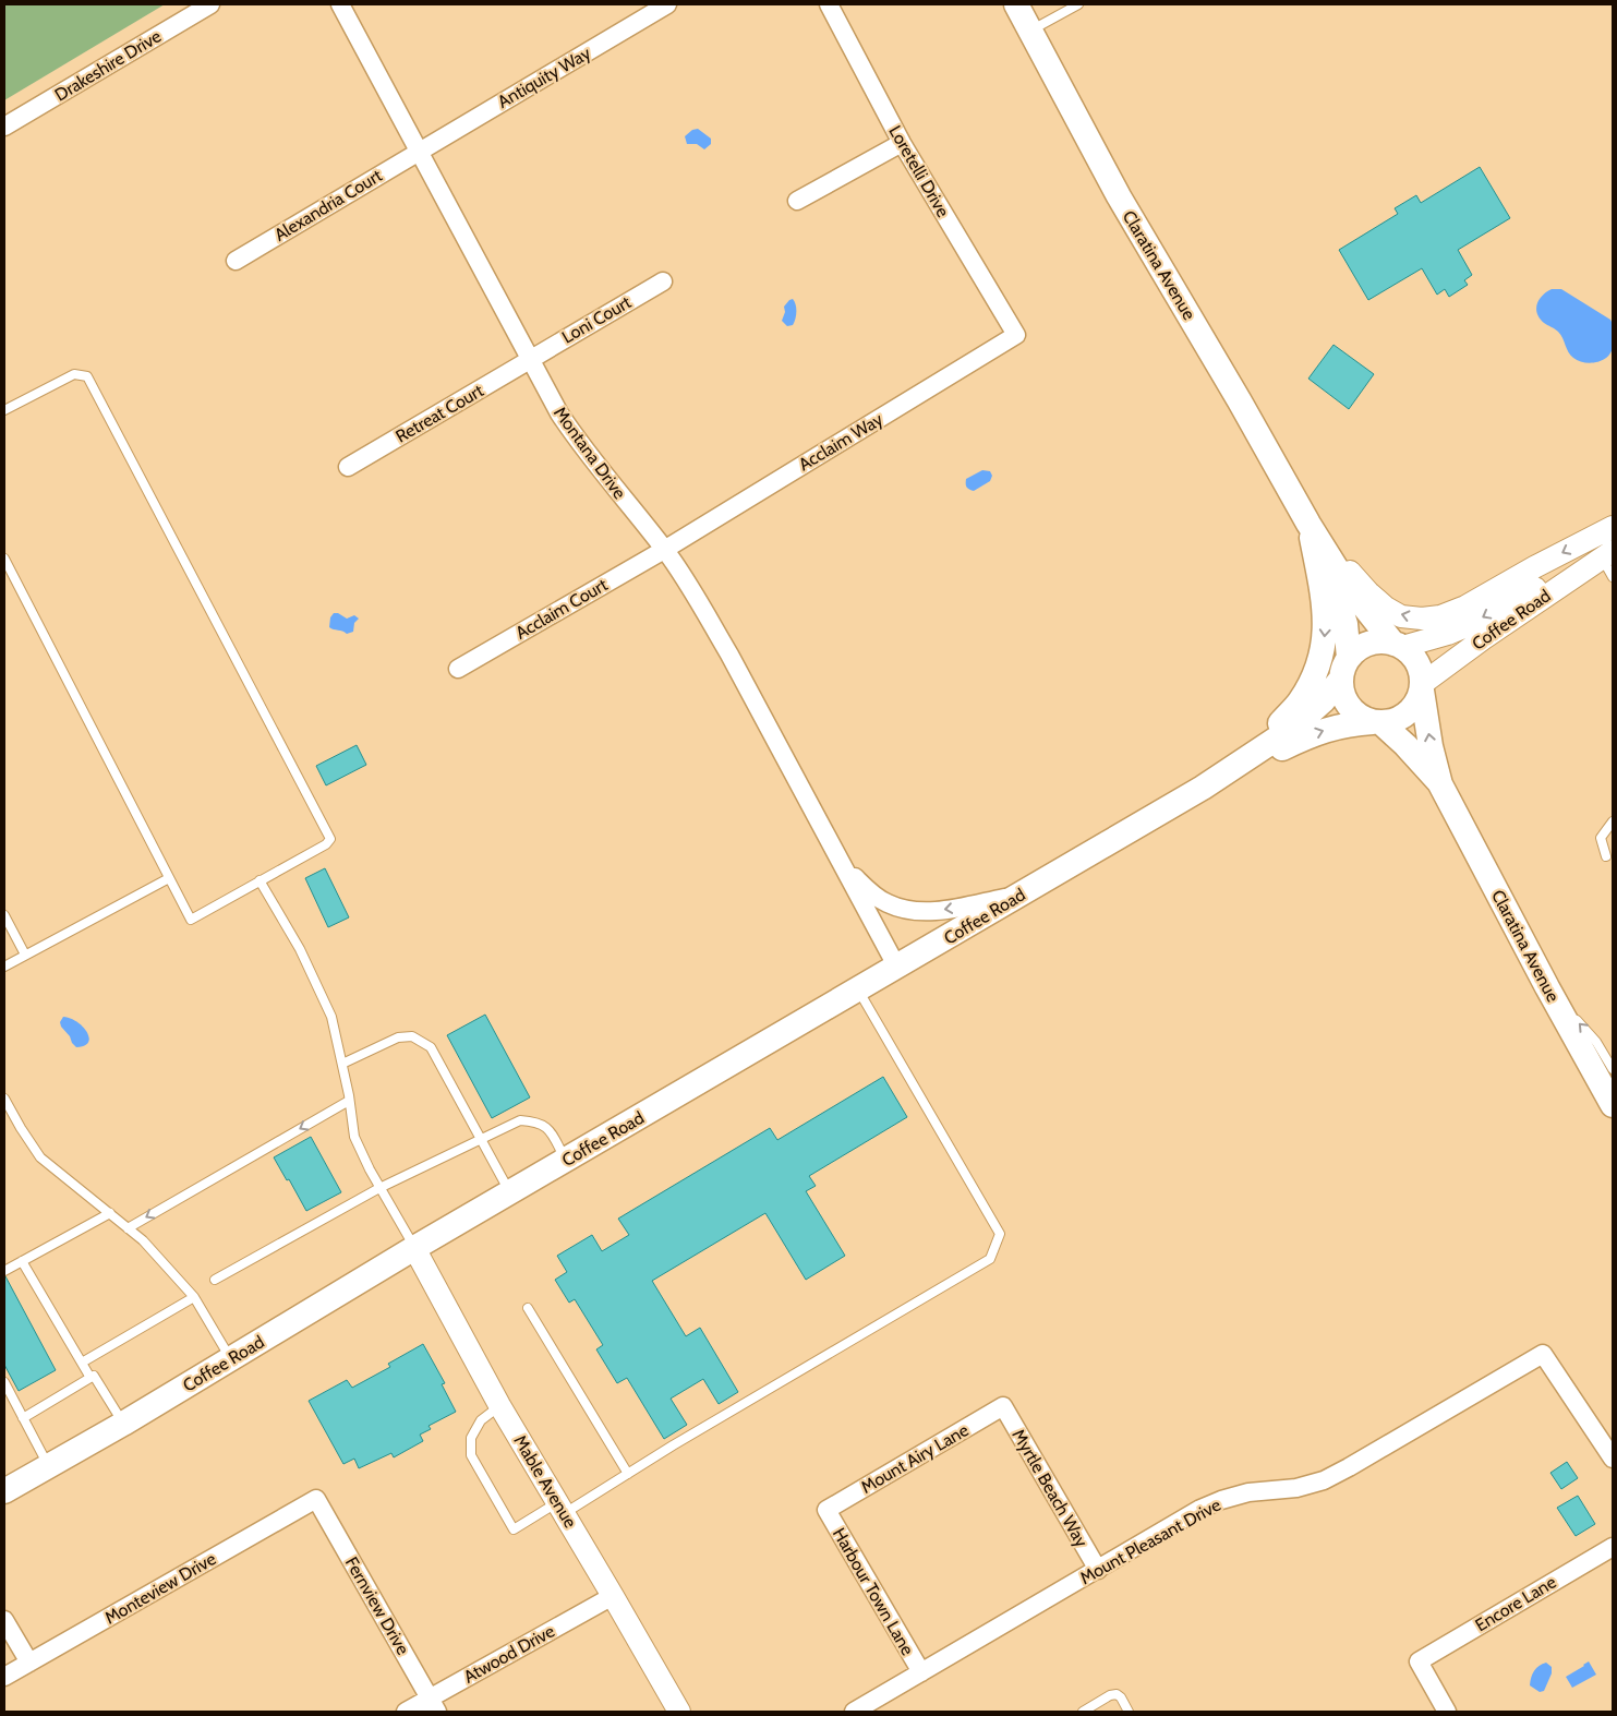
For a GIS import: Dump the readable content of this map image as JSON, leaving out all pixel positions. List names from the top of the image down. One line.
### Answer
{"streets":{"main road":["Claratina Avenue","Coffee Road"],"street":["Drakeshire Drive","Antiquity Way","Loretelli Drive","Alexandria Court","Loni Court","Retreat Court","Acclaim Way","Montana Drive","Acclaim Court","Mount Airy Lane","Mable Avenue","Myrtle Beach Way","Mount Pleasant Drive","Monteview Drive","Harbour Town Lane","Encore Lane","Fernview Drive","Atwood Drive"]},"crossings":[["Antiquity Way","Alexandria Court"],["Antiquity Way","Montana Drive"],["Loretelli Drive","Acclaim Way"],["Alexandria Court","Montana Drive"],["Claratina Avenue","Coffee Road"],["Loni Court","Retreat Court"],["Loni Court","Montana Drive"],["Retreat Court","Montana Drive"],["Acclaim Way","Montana Drive"],["Acclaim Way","Acclaim Court"],["Montana Drive","Acclaim Court"],["Montana Drive","Coffee Road"],["Coffee Road","Mable Avenue"],["Mount Airy Lane","Myrtle Beach Way"],["Mount Airy Lane","Harbour Town Lane"],["Mable Avenue","Atwood Drive"],["Myrtle Beach Way","Mount Pleasant Drive"],["Mount Pleasant Drive","Harbour Town Lane"],["Monteview Drive","Fernview Drive"],["Fernview Drive","Atwood Drive"]]}
